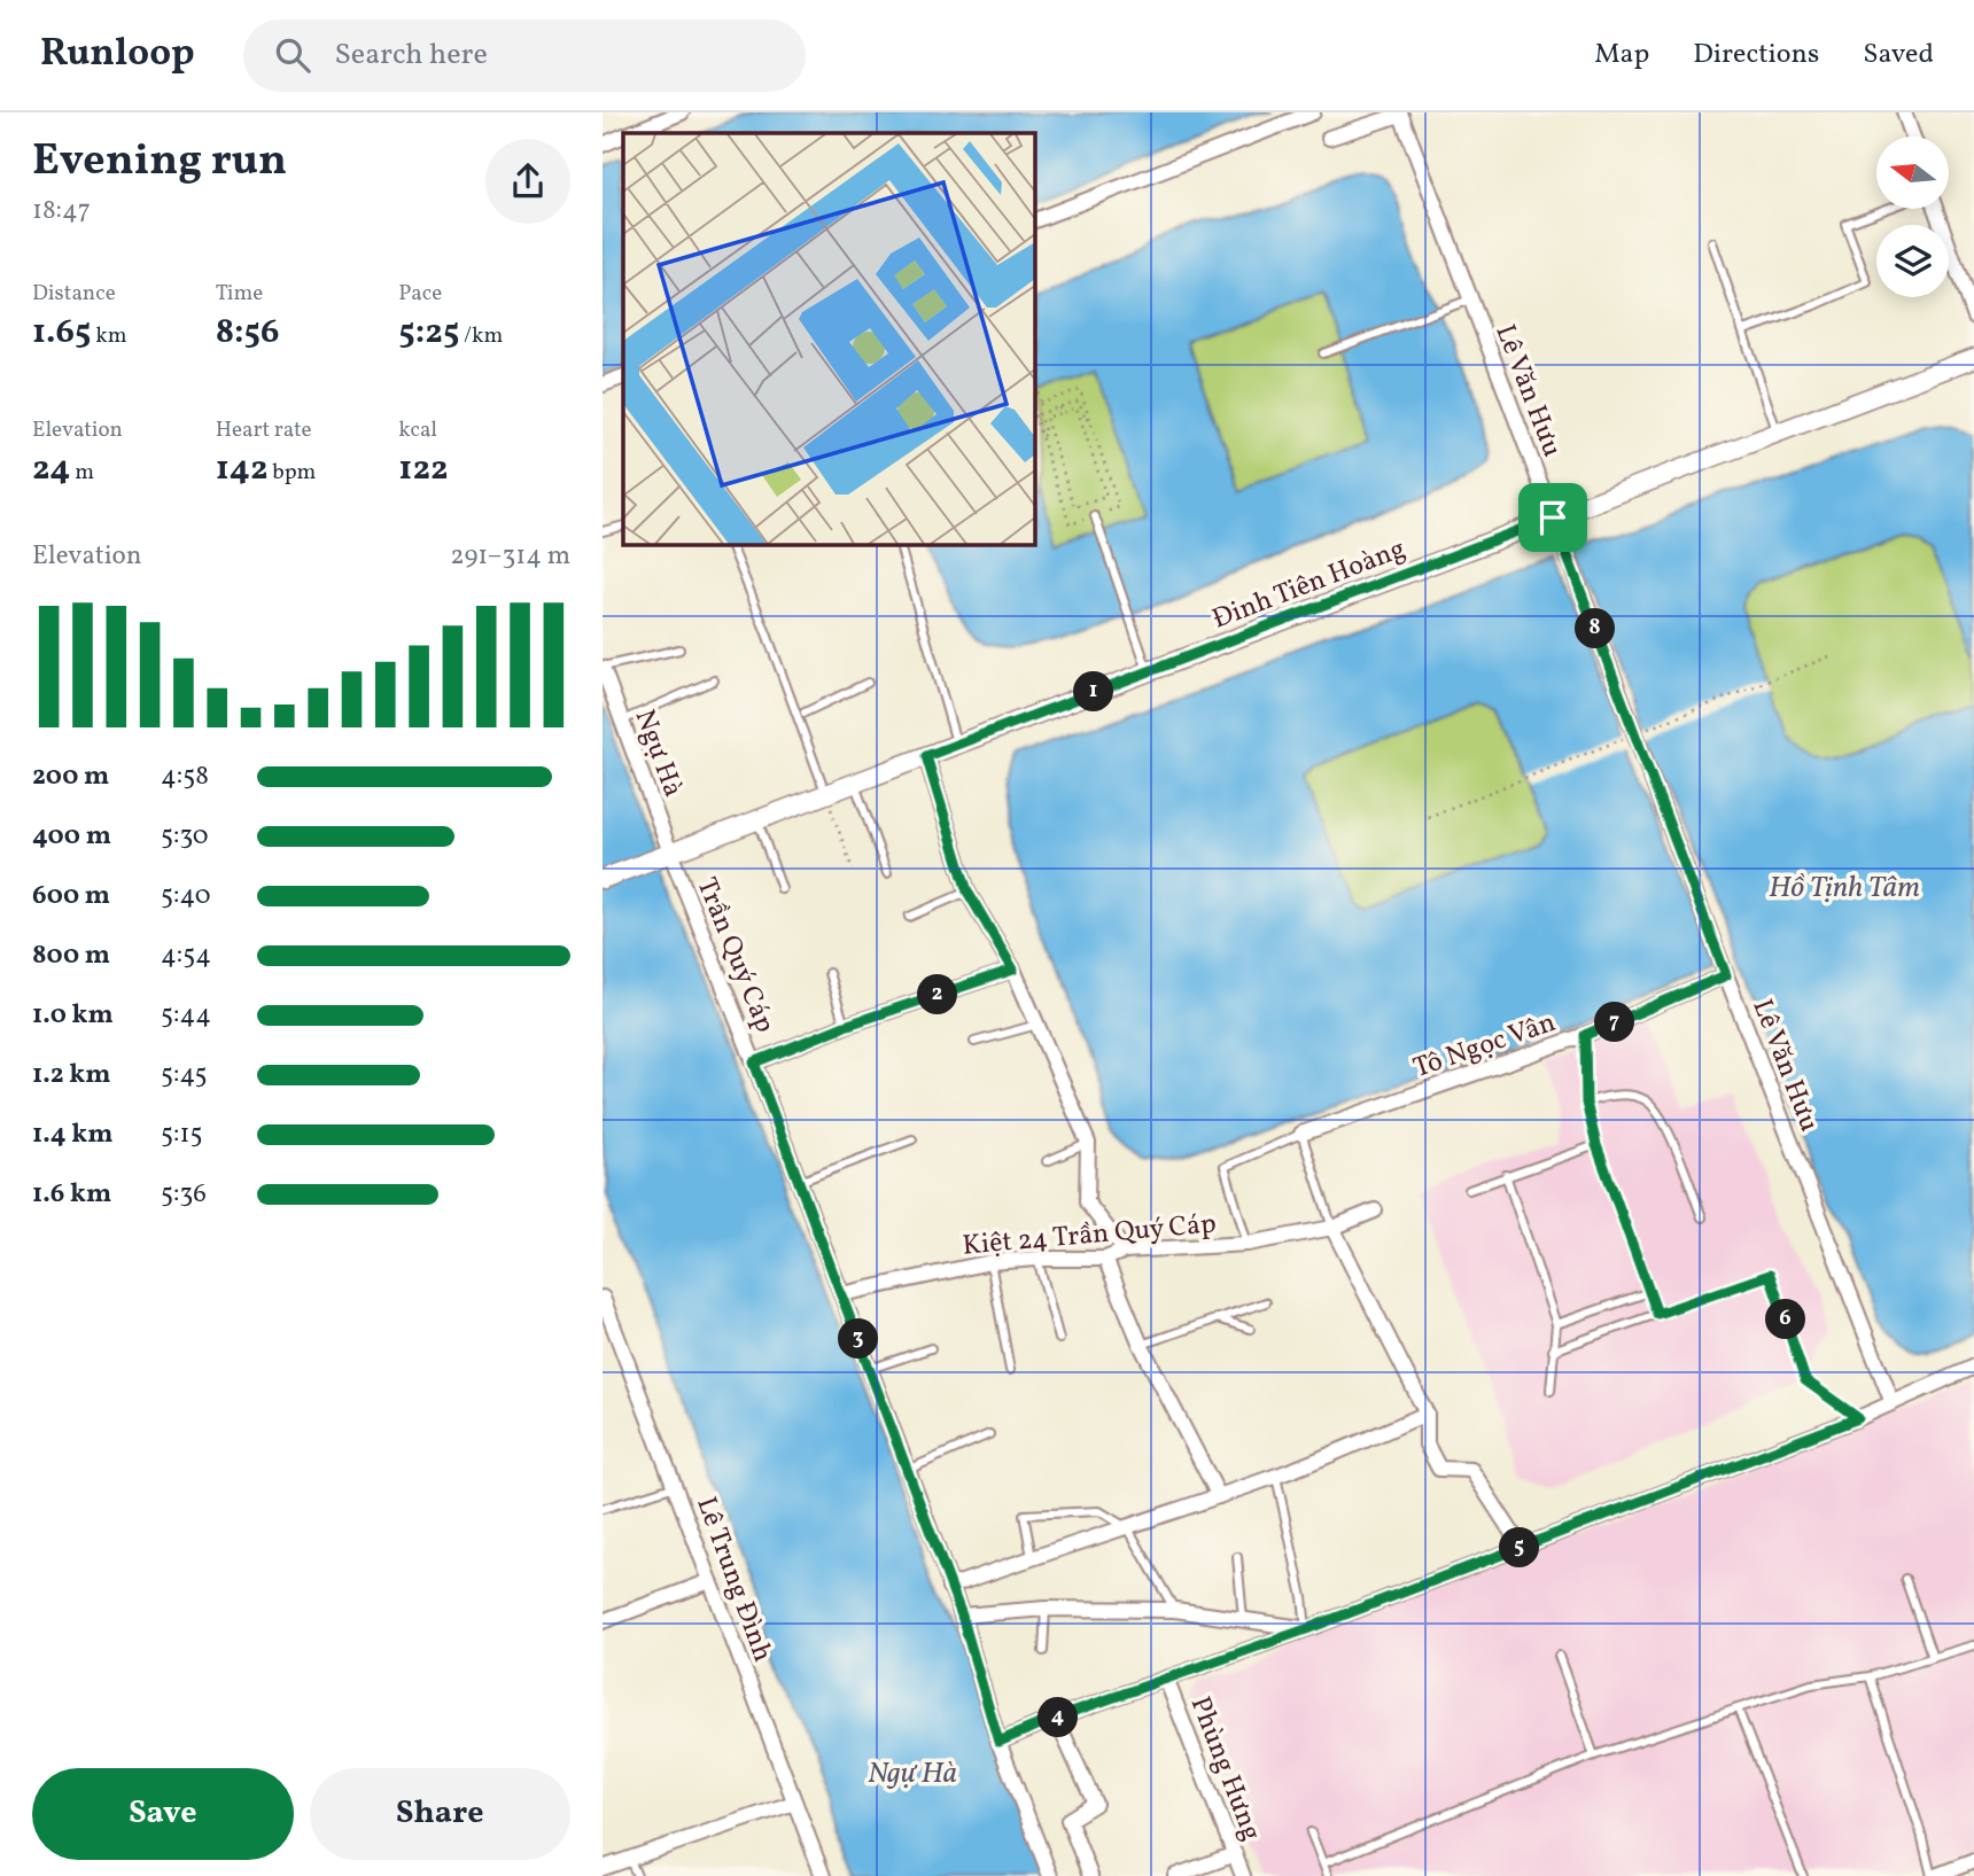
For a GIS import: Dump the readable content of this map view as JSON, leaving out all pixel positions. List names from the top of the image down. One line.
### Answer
{"streets":{"main road":["Đinh Tiên Hoàng"],"street":["Lê Văn Hưu","Ngự Hà","Trần Quý Cáp","Tô Ngọc Vân","Kiệt 24 Trần Quý Cáp","Lê Trung Đình","Phùng Hưng"]},"crossings":[["Lê Văn Hưu","Đinh Tiên Hoàng"],["Lê Văn Hưu","Tô Ngọc Vân"],["Đinh Tiên Hoàng","Ngự Hà"],["Đinh Tiên Hoàng","Trần Quý Cáp"],["Ngự Hà","Trần Quý Cáp"],["Trần Quý Cáp","Kiệt 24 Trần Quý Cáp"]],"water":["Hồ Tịnh Tâm","Ngự Hà"],"north":"left","page":{"header":"Runloop","search":"Search here","nav":["Map","Directions","Saved"],"heading":["Evening run","18:47"],"stats":[["Distance","1.65 km"],["Time","8:56"],["Pace","5:25 /km"],["Elevation","24 m"],["Heart rate","142 bpm"],["kcal","122"]],"chart":["Elevation","291–314 m"],"pins":["8","1","2","7","6","3","5","4"],"list":[{"name":"200 m","note":"4:58"},{"name":"400 m","note":"5:30"},{"name":"600 m","note":"5:40"},{"name":"800 m","note":"4:54"},{"name":"1.0 km","note":"5:44"},{"name":"1.2 km","note":"5:45"},{"name":"1.4 km","note":"5:15"},{"name":"1.6 km","note":"5:36"}],"buttons":["Save","Share"]}}
